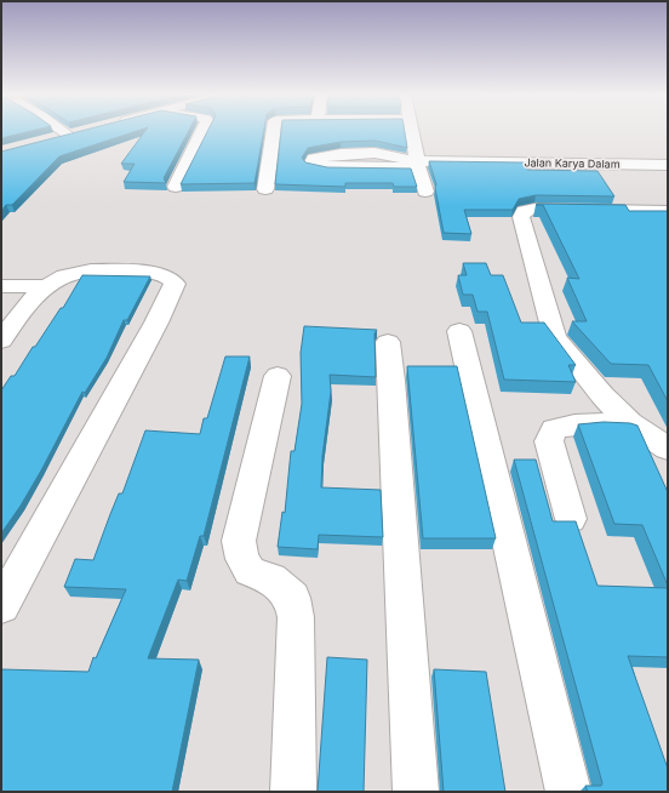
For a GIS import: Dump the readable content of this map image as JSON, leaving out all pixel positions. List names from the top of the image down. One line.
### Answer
{"streets":{"street":["Jalan Karya Dalam"]}}
